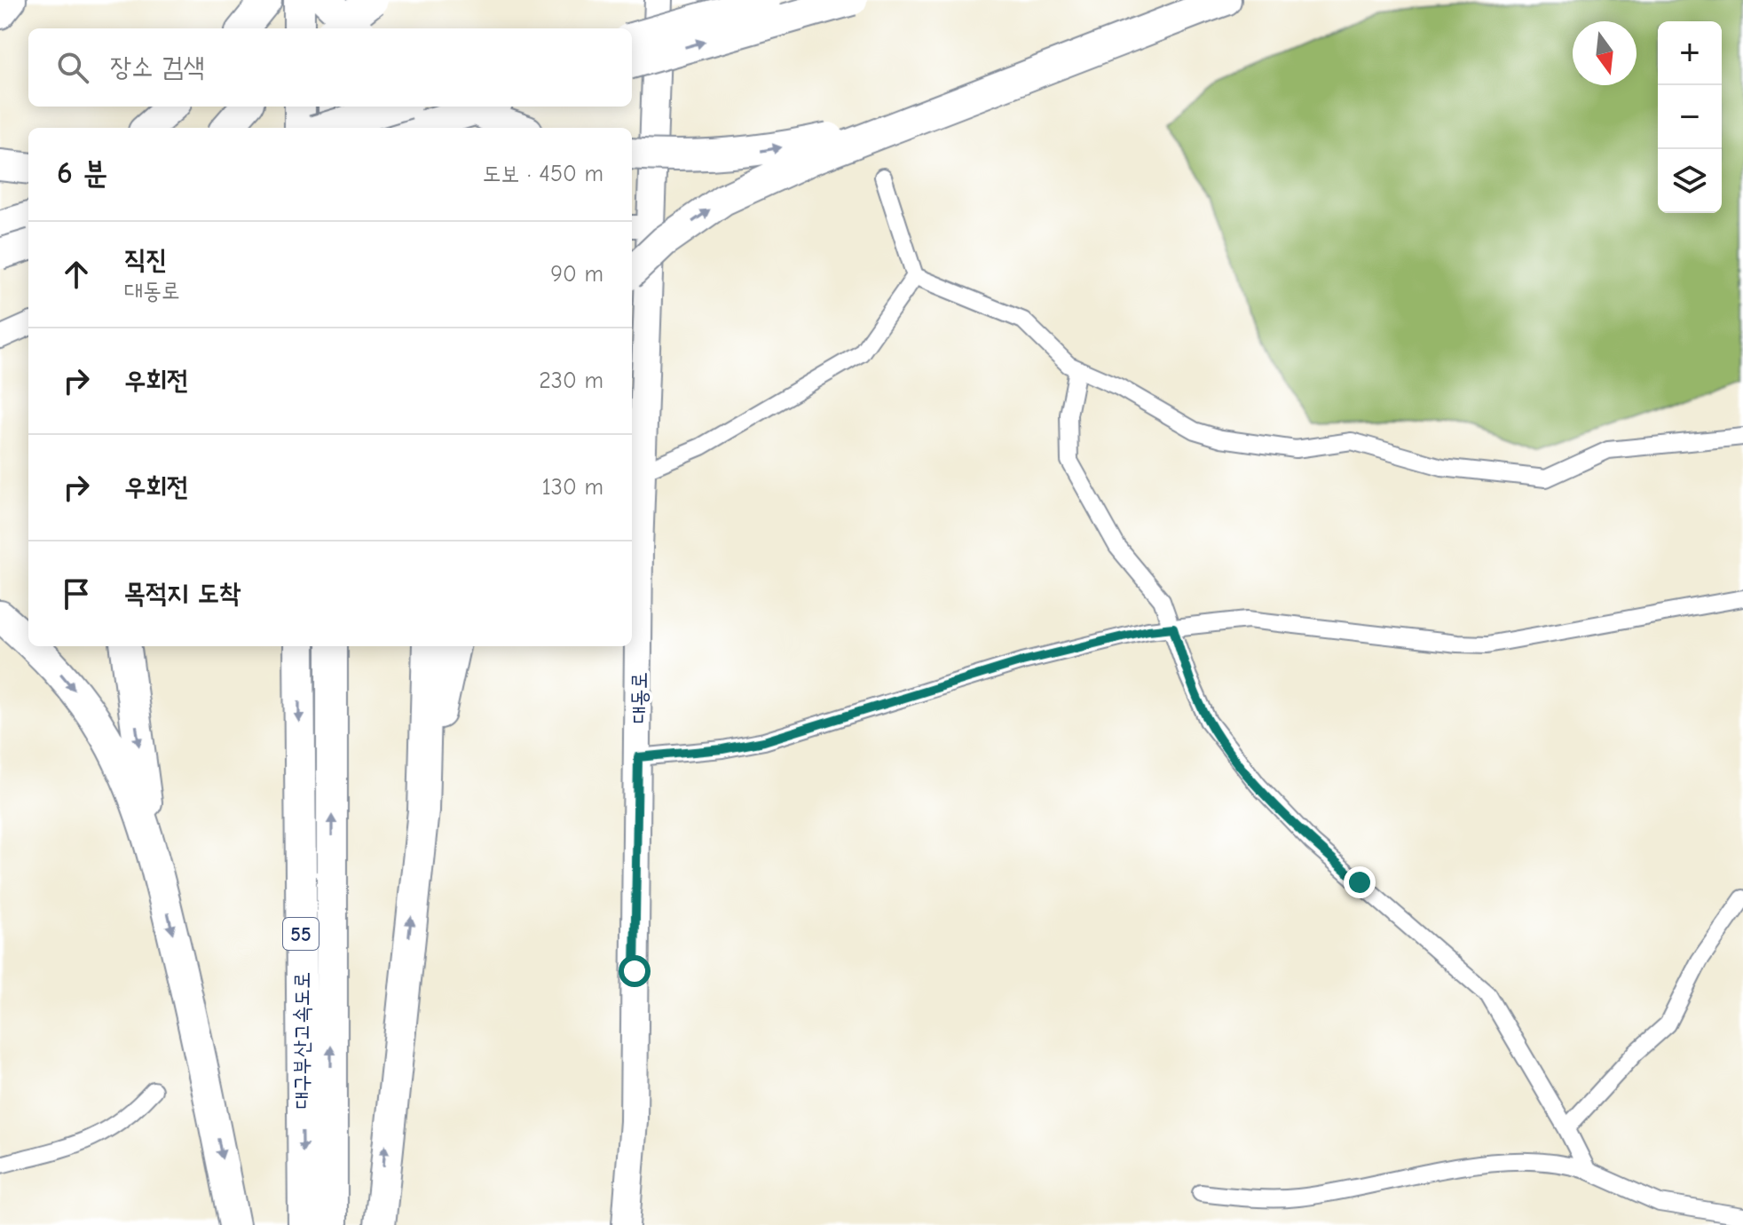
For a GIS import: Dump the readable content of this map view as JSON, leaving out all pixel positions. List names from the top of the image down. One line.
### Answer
{"streets":{"highway":["55","대구부산고속도로"],"main road":["대동로"]},"north":"bottom","page":{"map_buttons":["+","−"],"search":"장소 검색","heading":["6 분","도보 · 450 m"],"list":[["직진","대동로","90 m"],["우회전","230 m"],["우회전","130 m"],"목적지 도착"]}}
